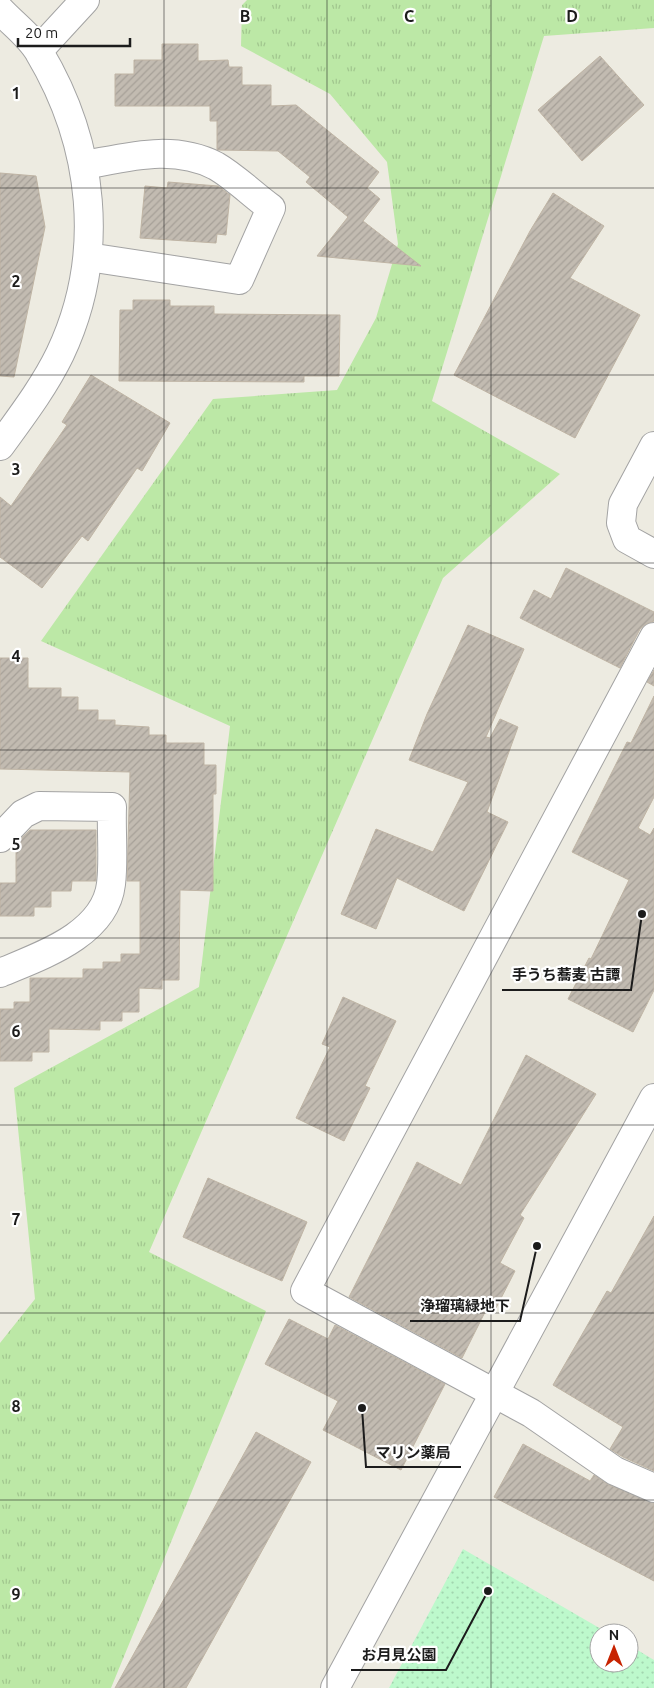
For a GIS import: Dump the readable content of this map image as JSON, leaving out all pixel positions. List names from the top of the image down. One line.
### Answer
{"places":["手うち蕎麦 古譚","浄瑠璃緑地下","マリン薬局","お月見公園"],"scale_bar":"20 m","north":"top","grid":{"columns":["B","C","D"],"rows":["1","2","3","4","5","6","7","8","9"]}}
